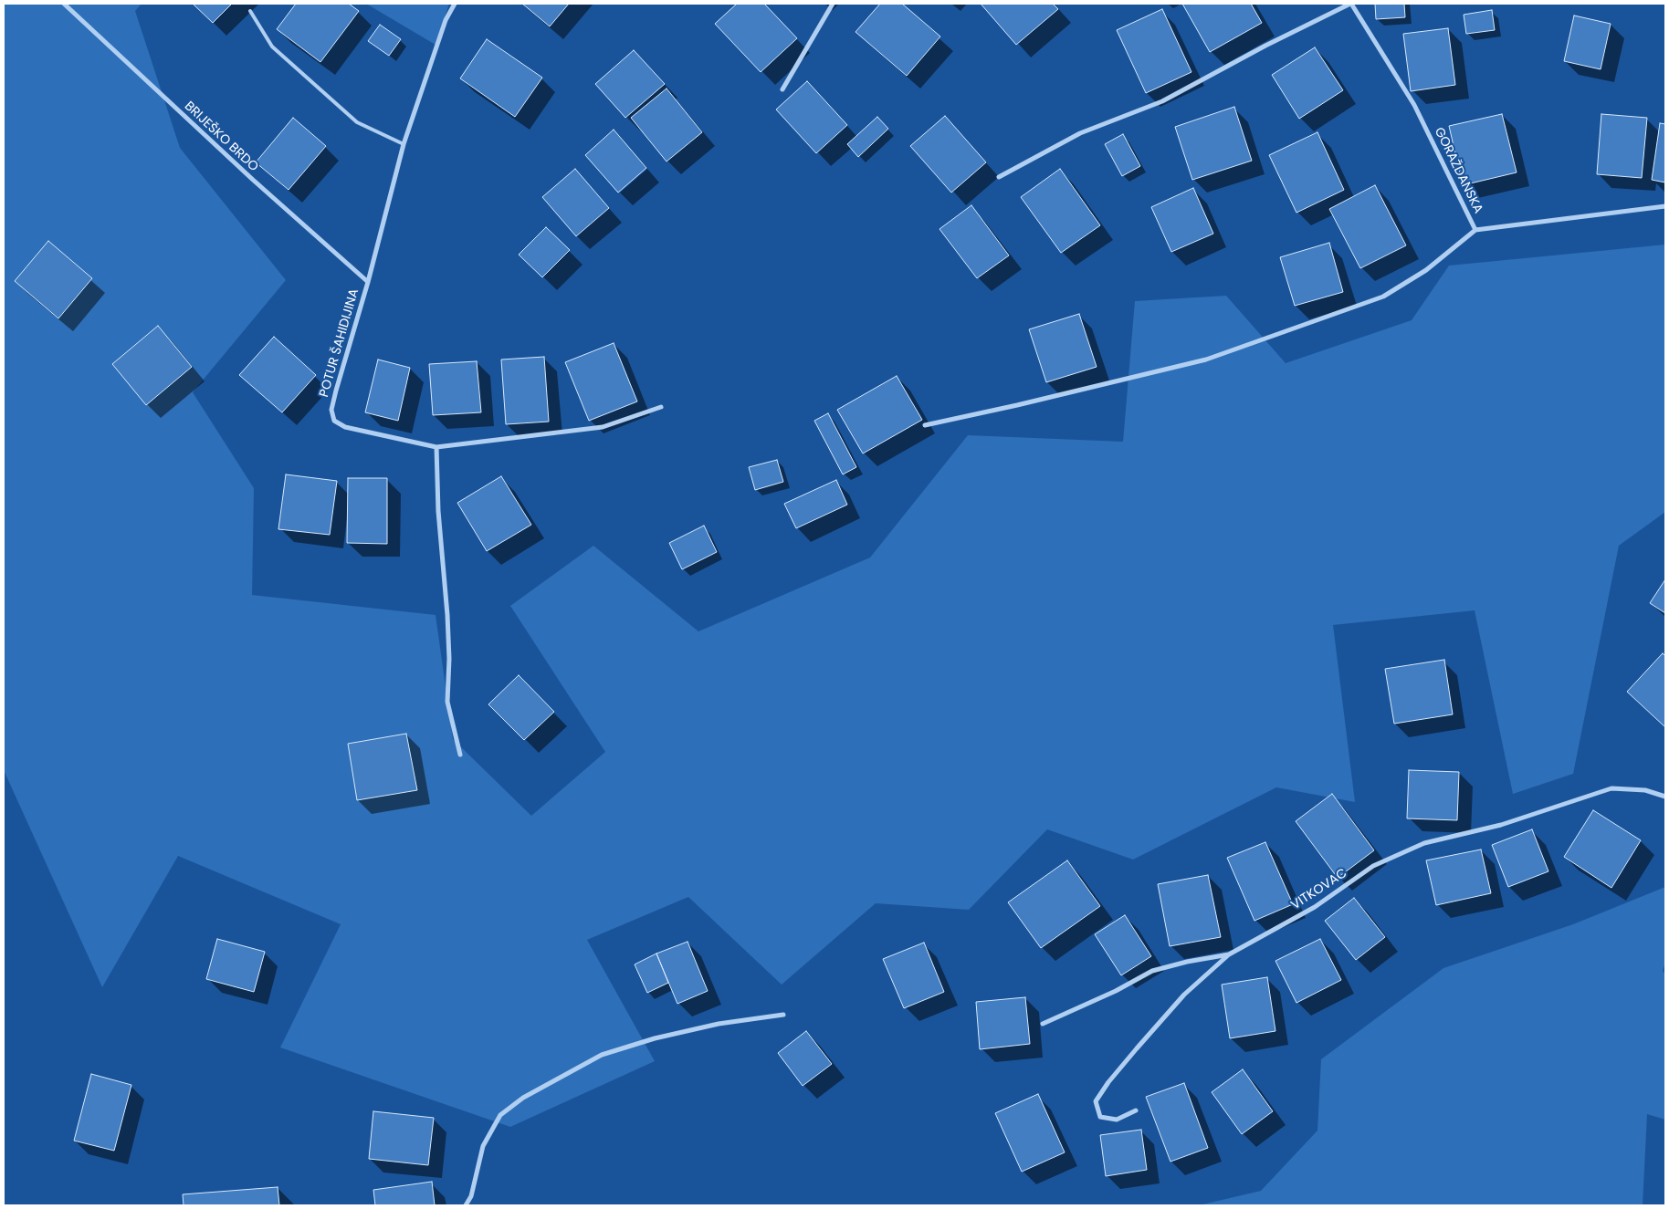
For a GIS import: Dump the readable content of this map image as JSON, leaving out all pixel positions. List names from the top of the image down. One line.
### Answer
{"streets":{"street":["BRIJEŠKO BRDO","GORAŽDANSKA","POTUR ŠAHIDIJINA","VITKOVAC"]},"crossings":[["BRIJEŠKO BRDO","POTUR ŠAHIDIJINA"]]}
